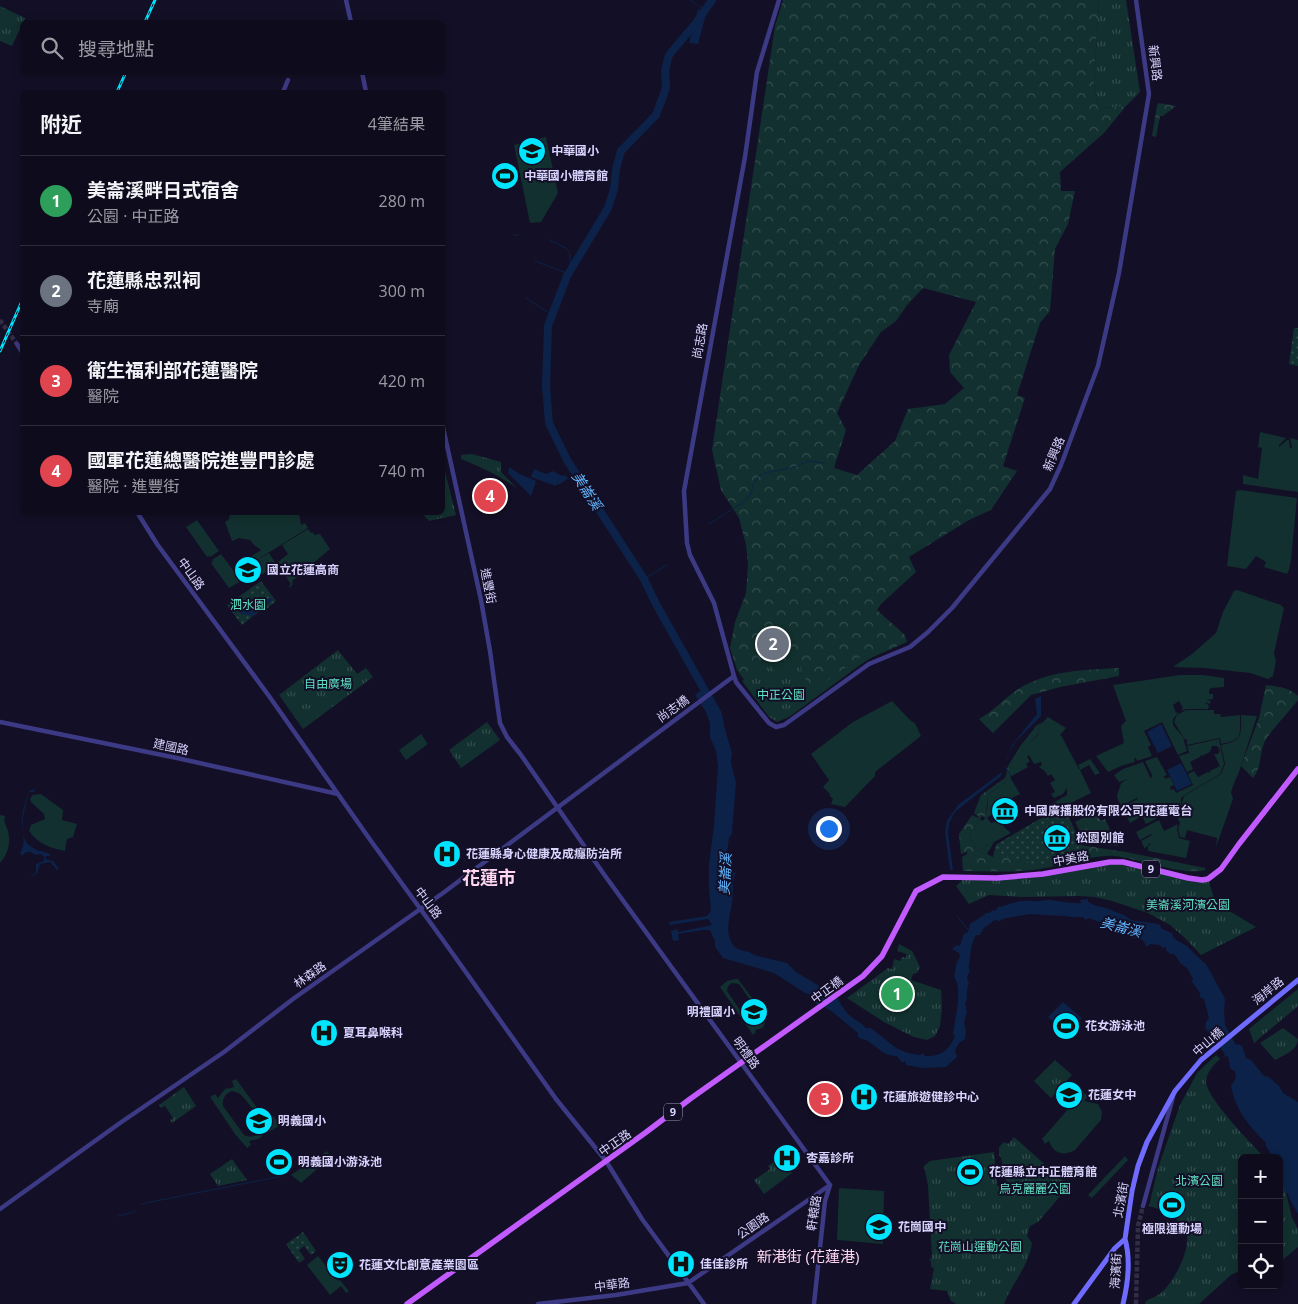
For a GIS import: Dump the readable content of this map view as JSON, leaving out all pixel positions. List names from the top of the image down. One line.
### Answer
{"streets":{"main road":["中美路","9","中正橋","海岸路","中山橋","中正路","北濱街","海濱街"],"street":["新興路","尚志路","中山路","進豐街","尚志橋","建國路","林森路","明禮路","軒轅路","公園路","中華路"]},"crossings":[["新興路","尚志路"],["新興路","尚志橋"],["尚志路","尚志橋"],["中山路","建國路"],["中山路","林森路"],["中山路","中正路"],["中山路","公園路"],["中山路","中華路"],["進豐街","林森路"],["進豐街","明禮路"],["尚志橋","林森路"],["中美路","中正橋"],["林森路","明禮路"],["中正橋","中正路"],["海岸路","中山橋"],["中山橋","北濱街"],["明禮路","中正路"],["明禮路","軒轅路"],["明禮路","公園路"],["北濱街","海濱街"],["軒轅路","公園路"],["公園路","中華路"]],"districts":["花蓮市","新港街 (花蓮港)"],"water":["美崙溪"],"parks":["泗水園","自由廣場","中正公園","美崙溪河濱公園","北濱公園","烏克麗麗公園","花崗山運動公園"],"places":{"school or university":["中華國小","國立花蓮高商","明禮國小","花蓮女中","明義國小","花崗國中"],"sports":["中華國小體育館","花女游泳池","明義國小游泳池","花蓮縣立中正體育館","極限運動場"],"museum":["中國廣播股份有限公司花蓮電台","松園別館"],"hospital":["花蓮縣身心健康及成癮防治所","夏耳鼻喉科","花蓮旅遊健診中心","杏嘉診所","佳佳診所"],"theatre":["花蓮文化創意產業園區"]},"page":{"search":"搜尋地點","heading":["附近","4筆結果"],"list":[{"mark":"1","name":"美崙溪畔日式宿舍","note":"公園 · 中正路","value":"280 m"},{"mark":"2","name":"花蓮縣忠烈祠","note":"寺廟","value":"300 m"},{"mark":"3","name":"衛生福利部花蓮醫院","note":"醫院","value":"420 m"},{"mark":"4","name":"國軍花蓮總醫院進豐門診處","note":"醫院 · 進豐街","value":"740 m"}],"pins":["4","2","1","3"],"map_buttons":["+","−"]}}
